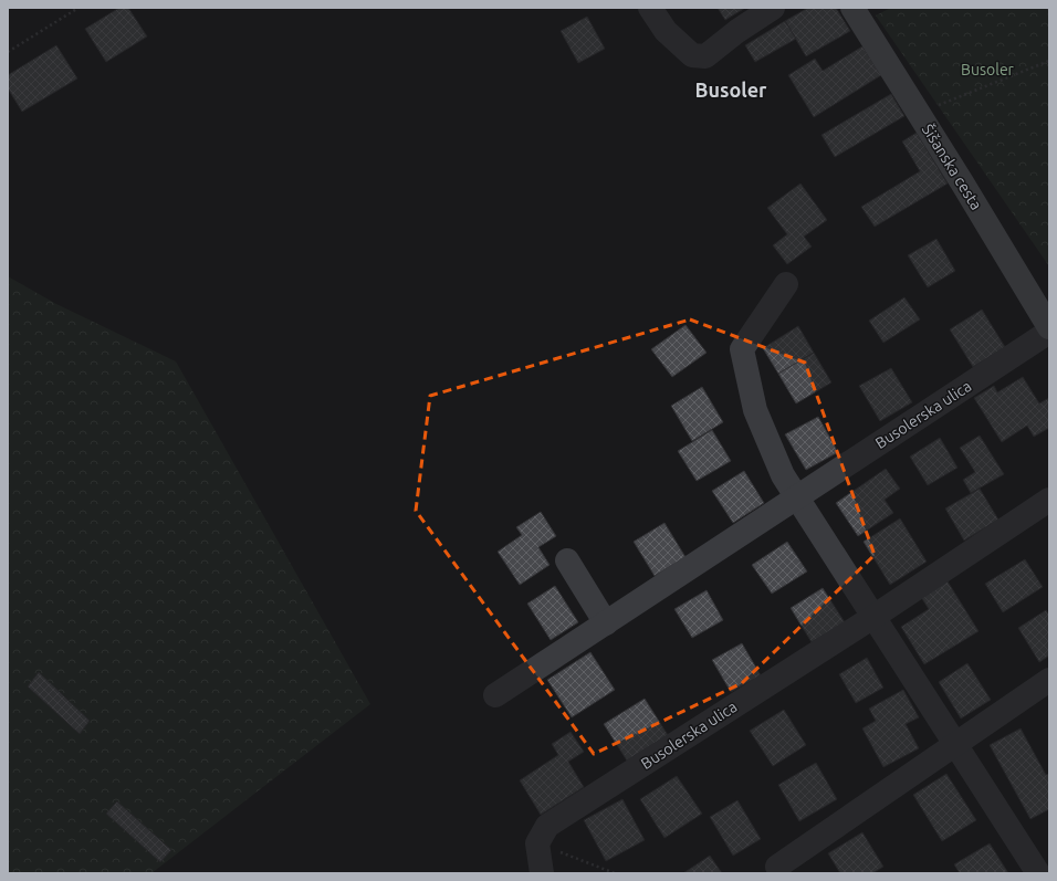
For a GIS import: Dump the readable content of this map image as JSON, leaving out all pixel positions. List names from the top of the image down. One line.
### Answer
{"streets":{"main road":["Šišanska cesta"],"street":["Busolerska ulica"]},"districts":["Busoler"],"parks":["Busoler"]}
